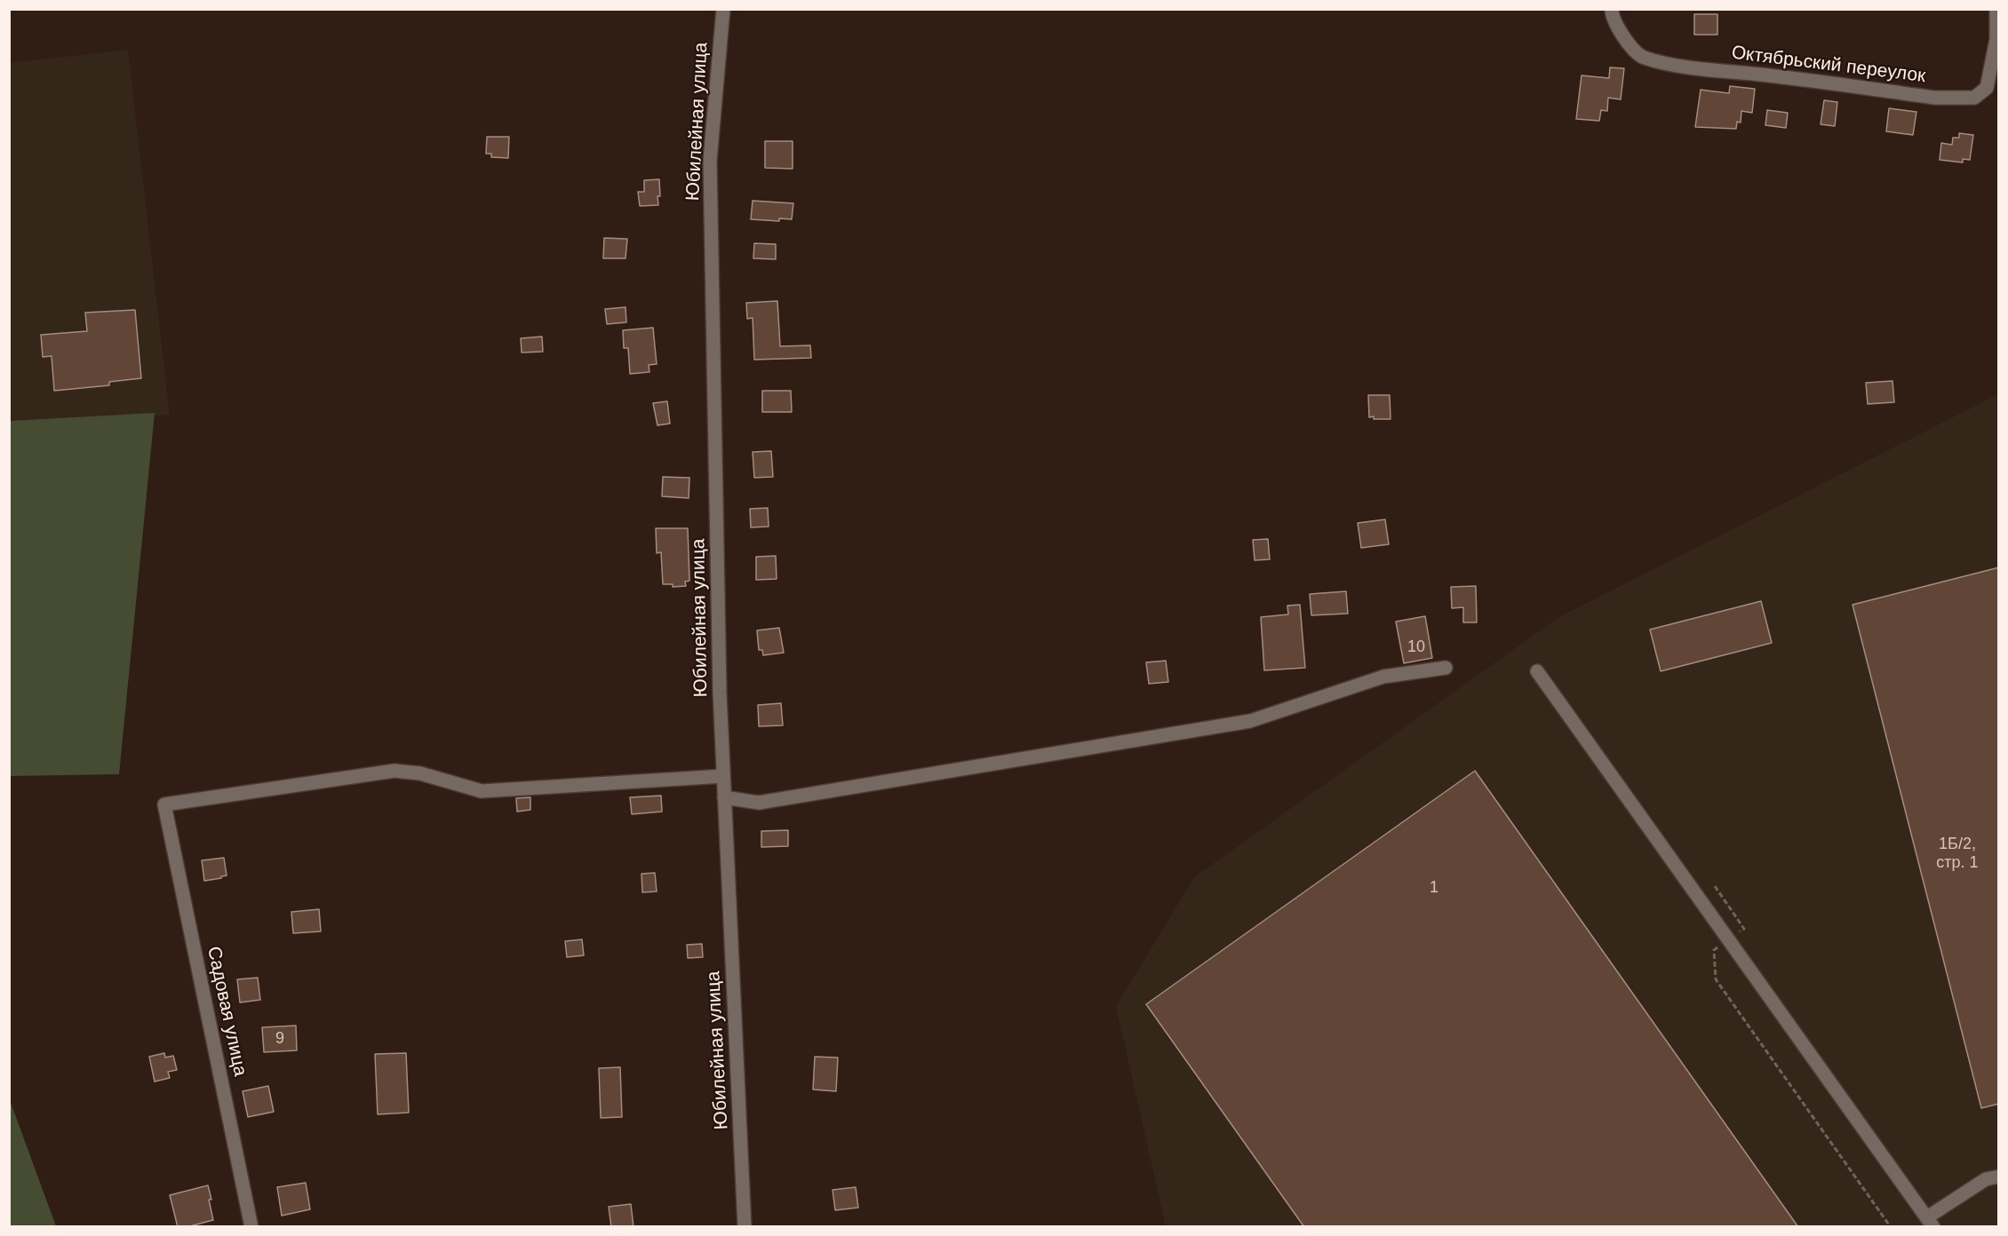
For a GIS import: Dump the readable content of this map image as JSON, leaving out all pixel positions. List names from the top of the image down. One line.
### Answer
{"streets":{"street":["Октябрьский переулок","Юбилейная улица","Садовая улица"]},"crossings":[["Юбилейная улица","Садовая улица"]],"house_numbers":["10","1Б/2, стр. 1","1","9"]}
